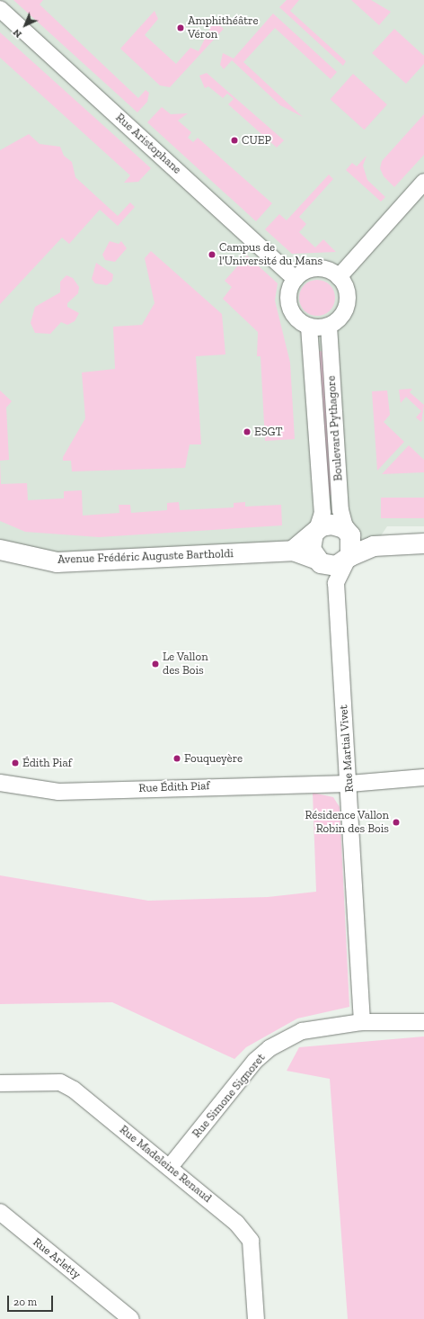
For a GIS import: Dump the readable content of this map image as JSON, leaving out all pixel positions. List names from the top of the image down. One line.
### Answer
{"streets":{"street":["Rue Aristophane","Boulevard Pythagore","Avenue Frédéric Auguste Bartholdi","Rue Martial Vivet","Rue Édith Piaf","Rue Simone Signoret","Rue Madeleine Renaud","Rue Arletty"]},"crossings":[["Rue Aristophane","Boulevard Pythagore"],["Boulevard Pythagore","Avenue Frédéric Auguste Bartholdi"],["Boulevard Pythagore","Rue Martial Vivet"],["Avenue Frédéric Auguste Bartholdi","Rue Martial Vivet"],["Rue Martial Vivet","Rue Édith Piaf"],["Rue Martial Vivet","Rue Simone Signoret"],["Rue Simone Signoret","Rue Madeleine Renaud"]],"places":["Amphithéâtre Véron","CUEP","Campus de l'Université du Mans","ESGT","Le Vallon des Bois","Fouqueyère","Édith Piaf","Résidence Vallon Robin des Bois"],"scale_bar":"20 m","north":"bottom left"}
